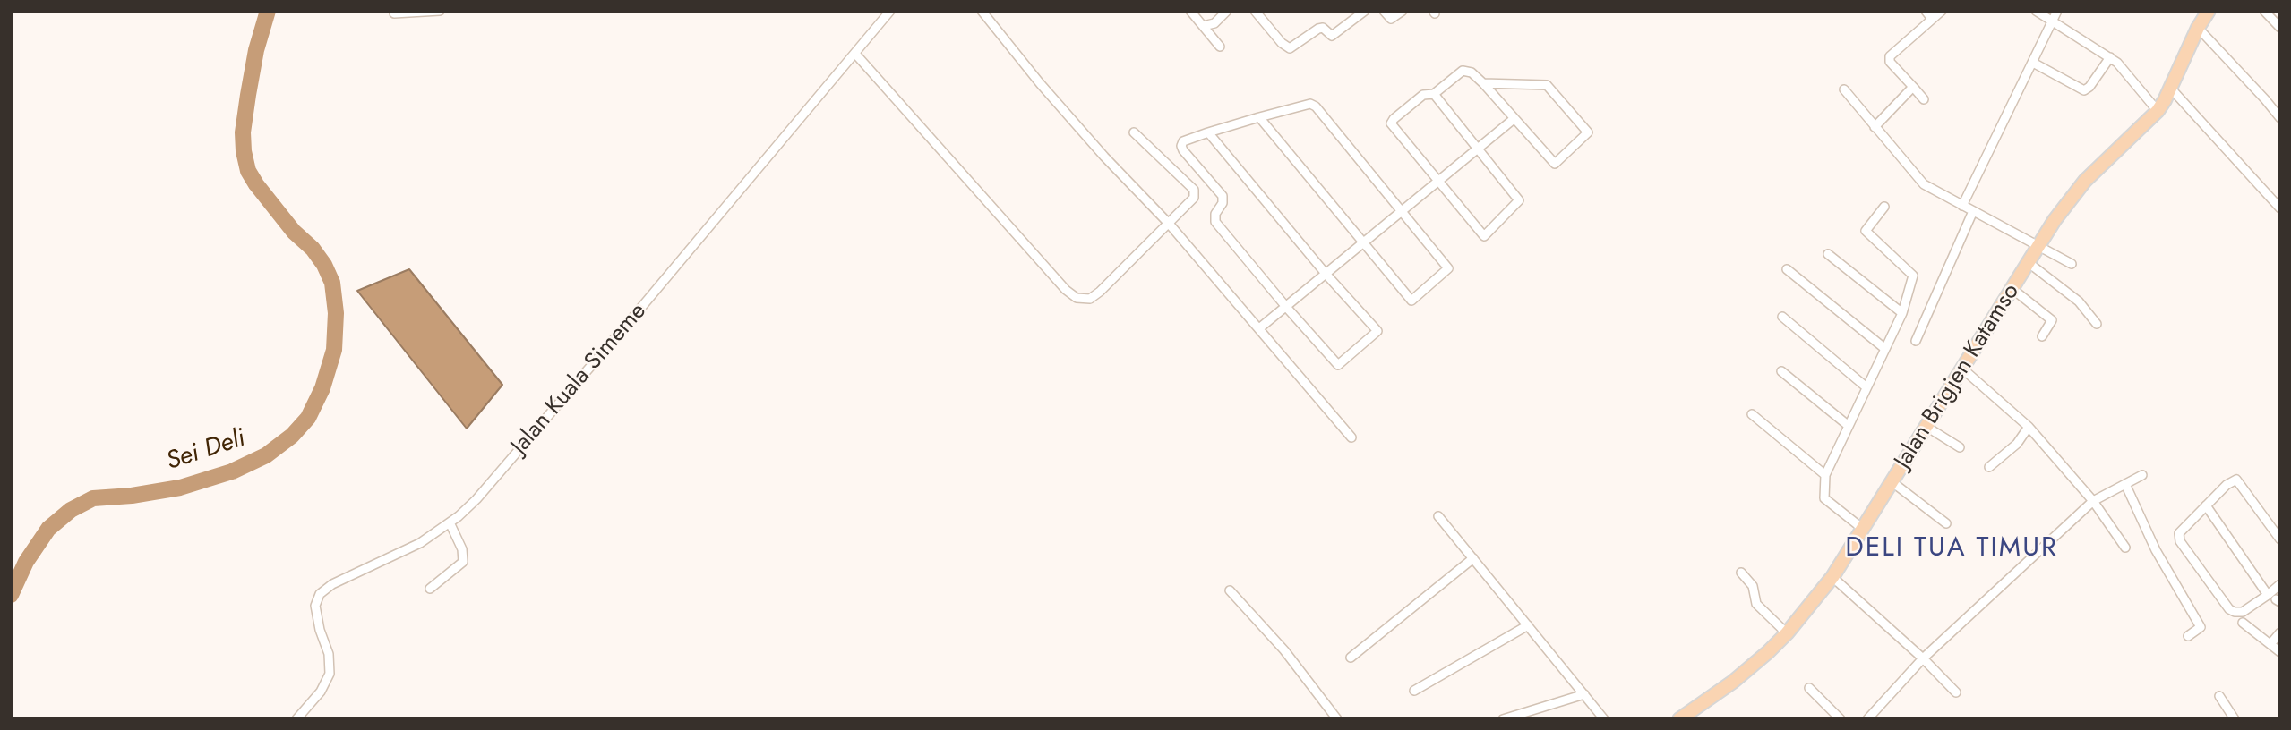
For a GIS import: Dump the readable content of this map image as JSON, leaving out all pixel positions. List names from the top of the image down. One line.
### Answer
{"streets":{"main road":["Jalan Brigjen Katamso"],"street":["Jalan Kuala Simeme"]},"districts":["DELI TUA TIMUR"],"water":["Sei Deli"]}
